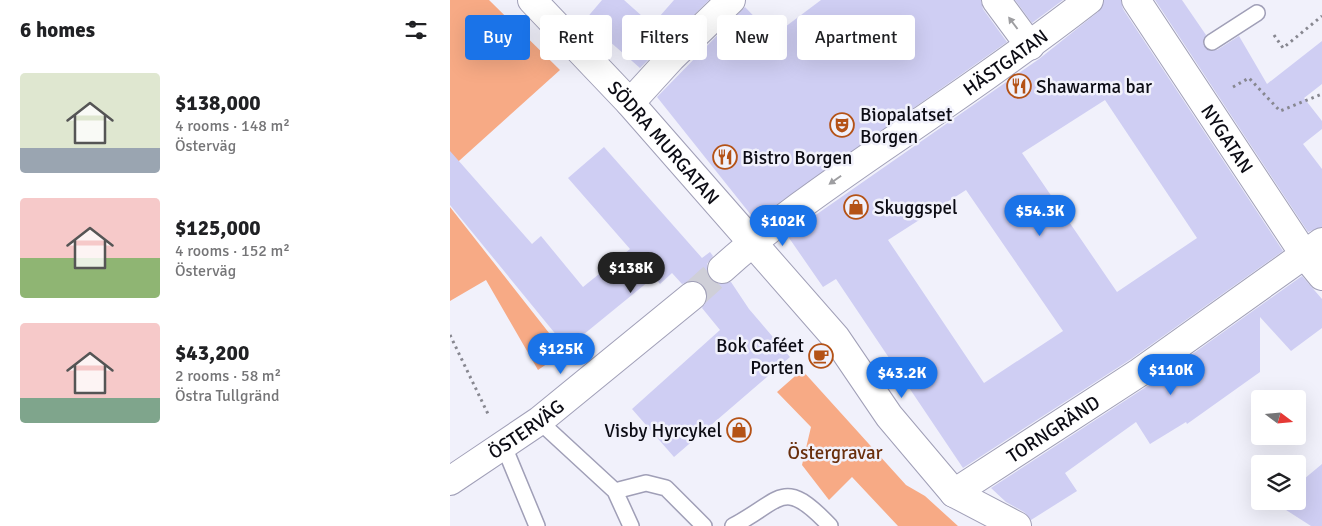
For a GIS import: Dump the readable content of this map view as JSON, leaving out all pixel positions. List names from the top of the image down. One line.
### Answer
{"streets":{"street":["HÄSTGATAN","NYGATAN","SÖDRA MURGATAN","ÖSTERVÄG","TORNGRÄND"]},"crossings":[["HÄSTGATAN","SÖDRA MURGATAN"],["NYGATAN","TORNGRÄND"],["SÖDRA MURGATAN","TORNGRÄND"]],"parks":["Östergravar"],"places":{"restaurant":["Shawarma bar","Bistro Borgen"],"theatre":["Biopalatset Borgen"],"shop":["Skuggspel","Visby Hyrcykel"],"cafe":["Bok Caféet Porten"]},"north":"right","page":{"heading":"6 homes","chip":["Buy","Rent","Filters","New","Apartment"],"list":[{"name":"$138,000","note":"4 rooms · 148 m² · Österväg"},{"name":"$125,000","note":"4 rooms · 152 m² · Österväg"},{"name":"$43,200","note":"2 rooms · 58 m² · Östra Tullgränd"}],"price":["$54.3K","$102K","$138K","$125K","$110K","$43.2K"]}}
